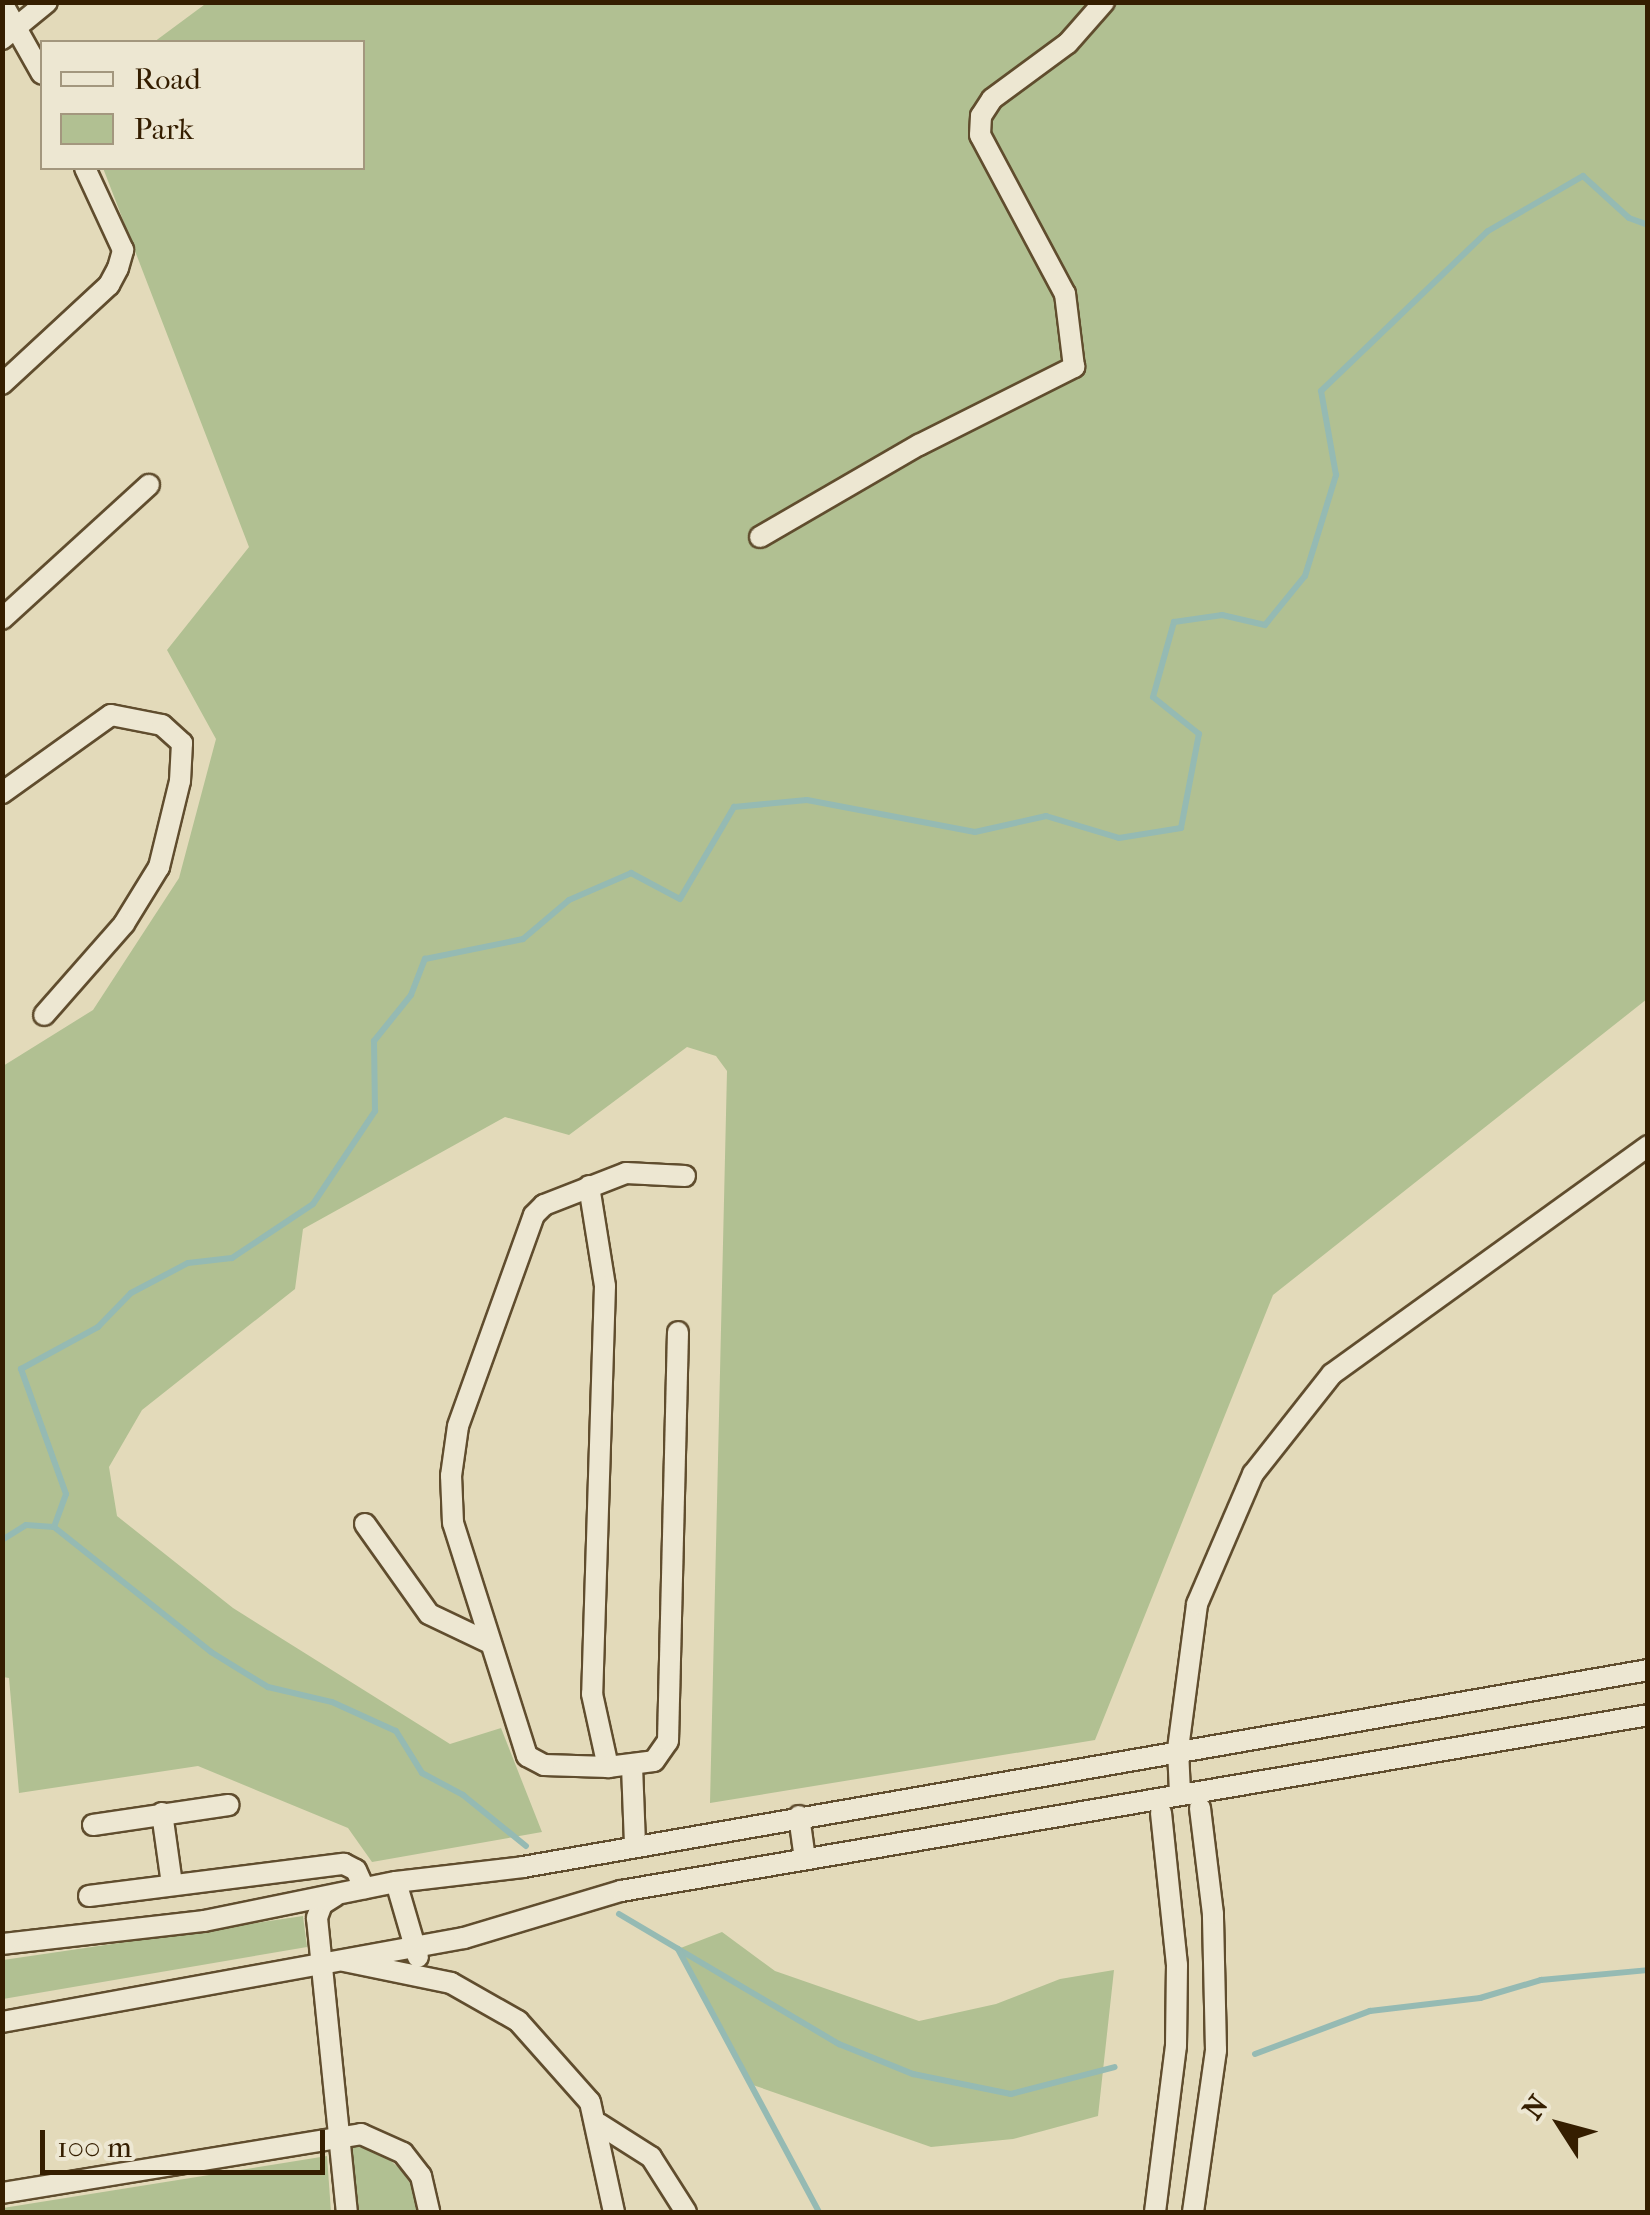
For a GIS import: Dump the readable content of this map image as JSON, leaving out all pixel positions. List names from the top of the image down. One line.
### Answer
{"legend":["Road","Park"],"scale_bar":"100 m","north":"top left"}
